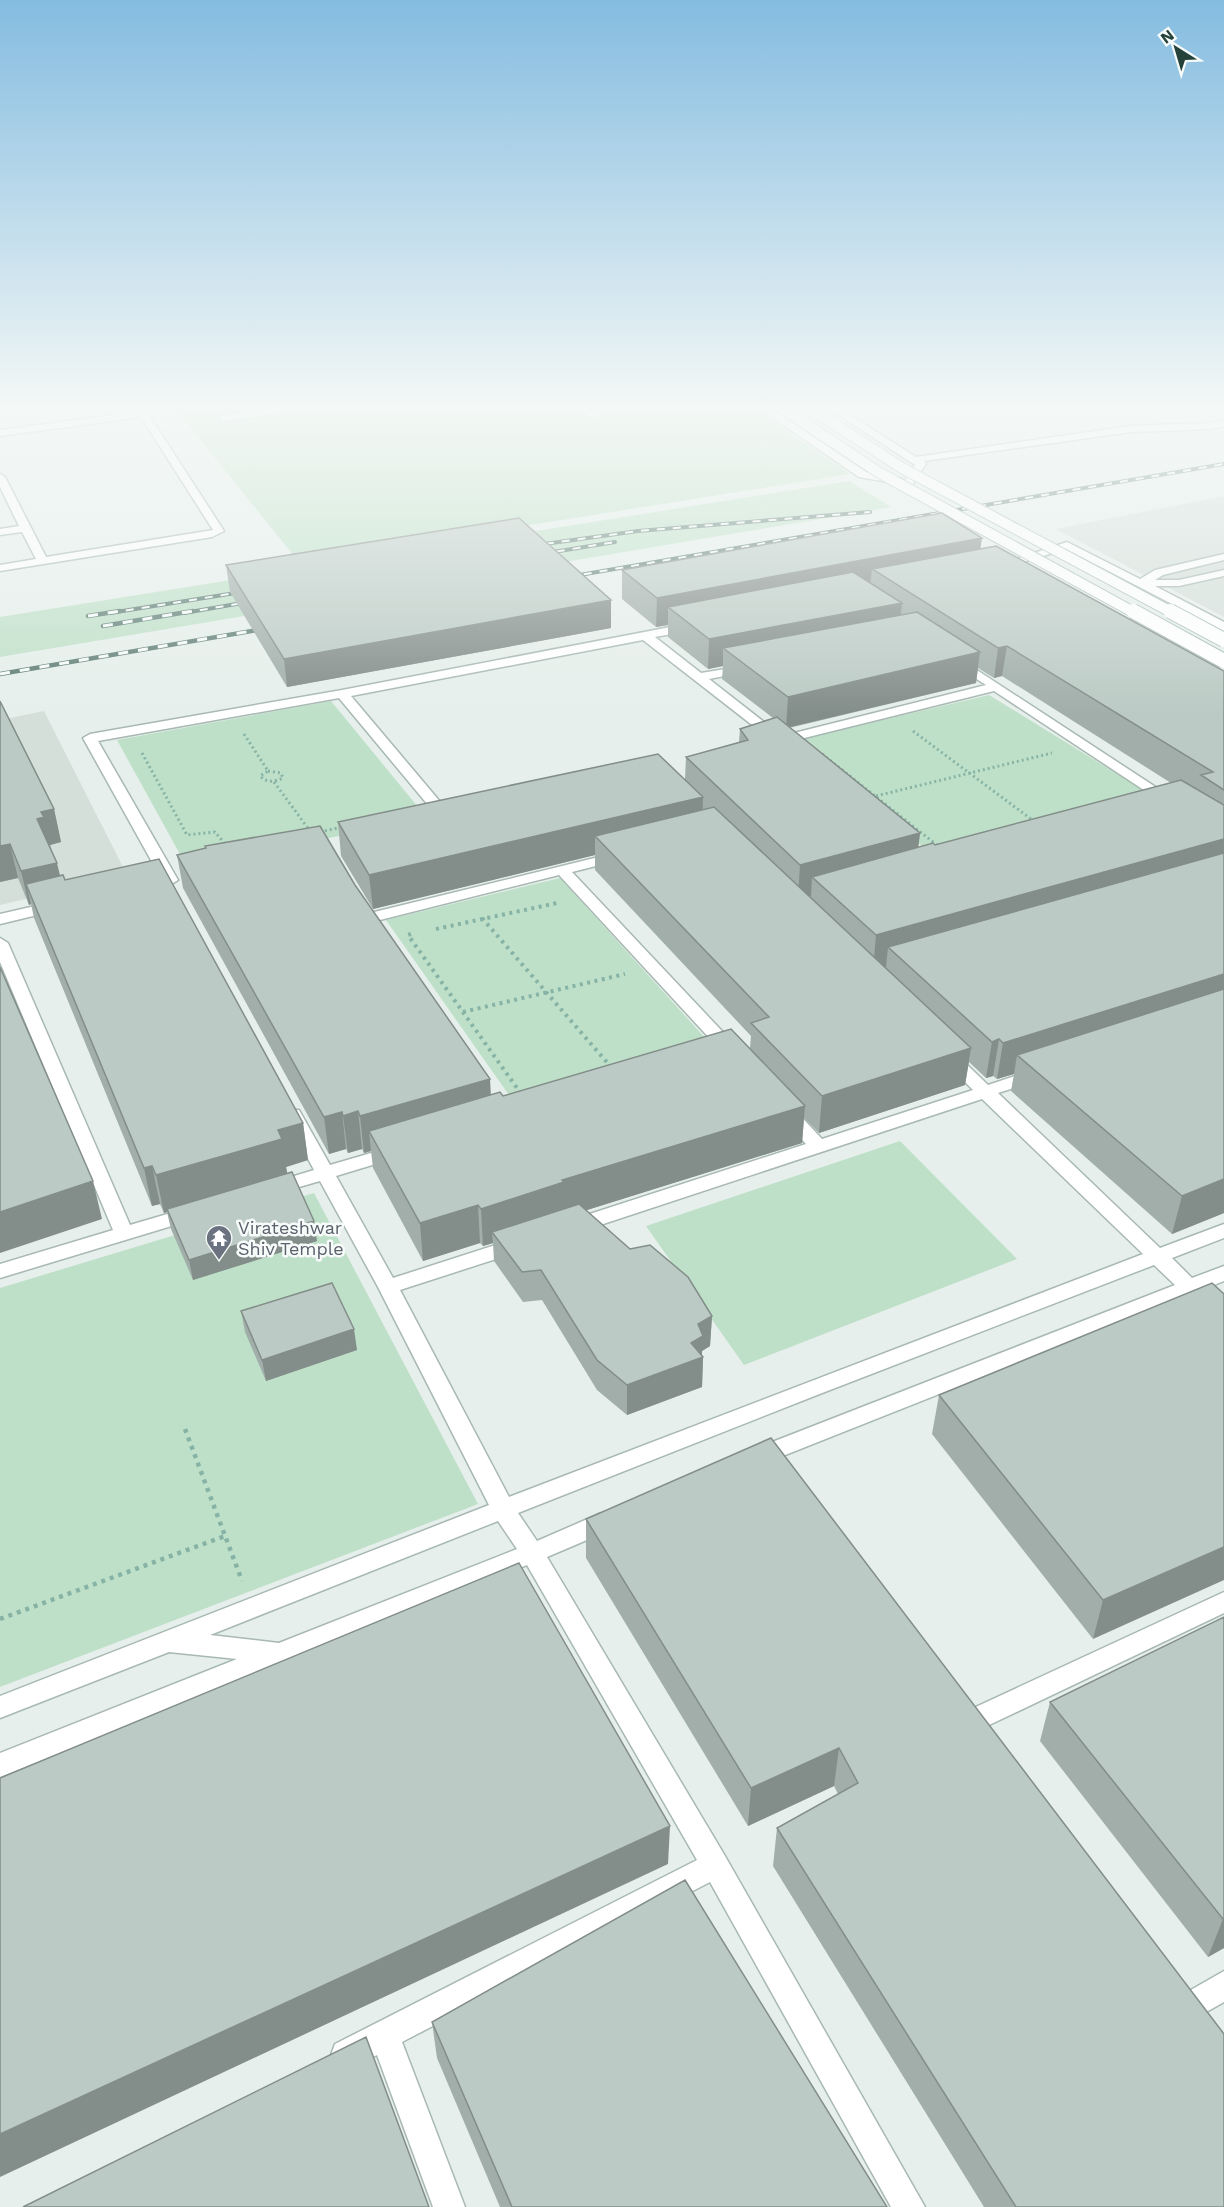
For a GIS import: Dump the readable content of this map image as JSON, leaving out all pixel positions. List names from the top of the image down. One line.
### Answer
{"places":{"temple":["Virateshwar Shiv Temple"]},"north":"top left"}
